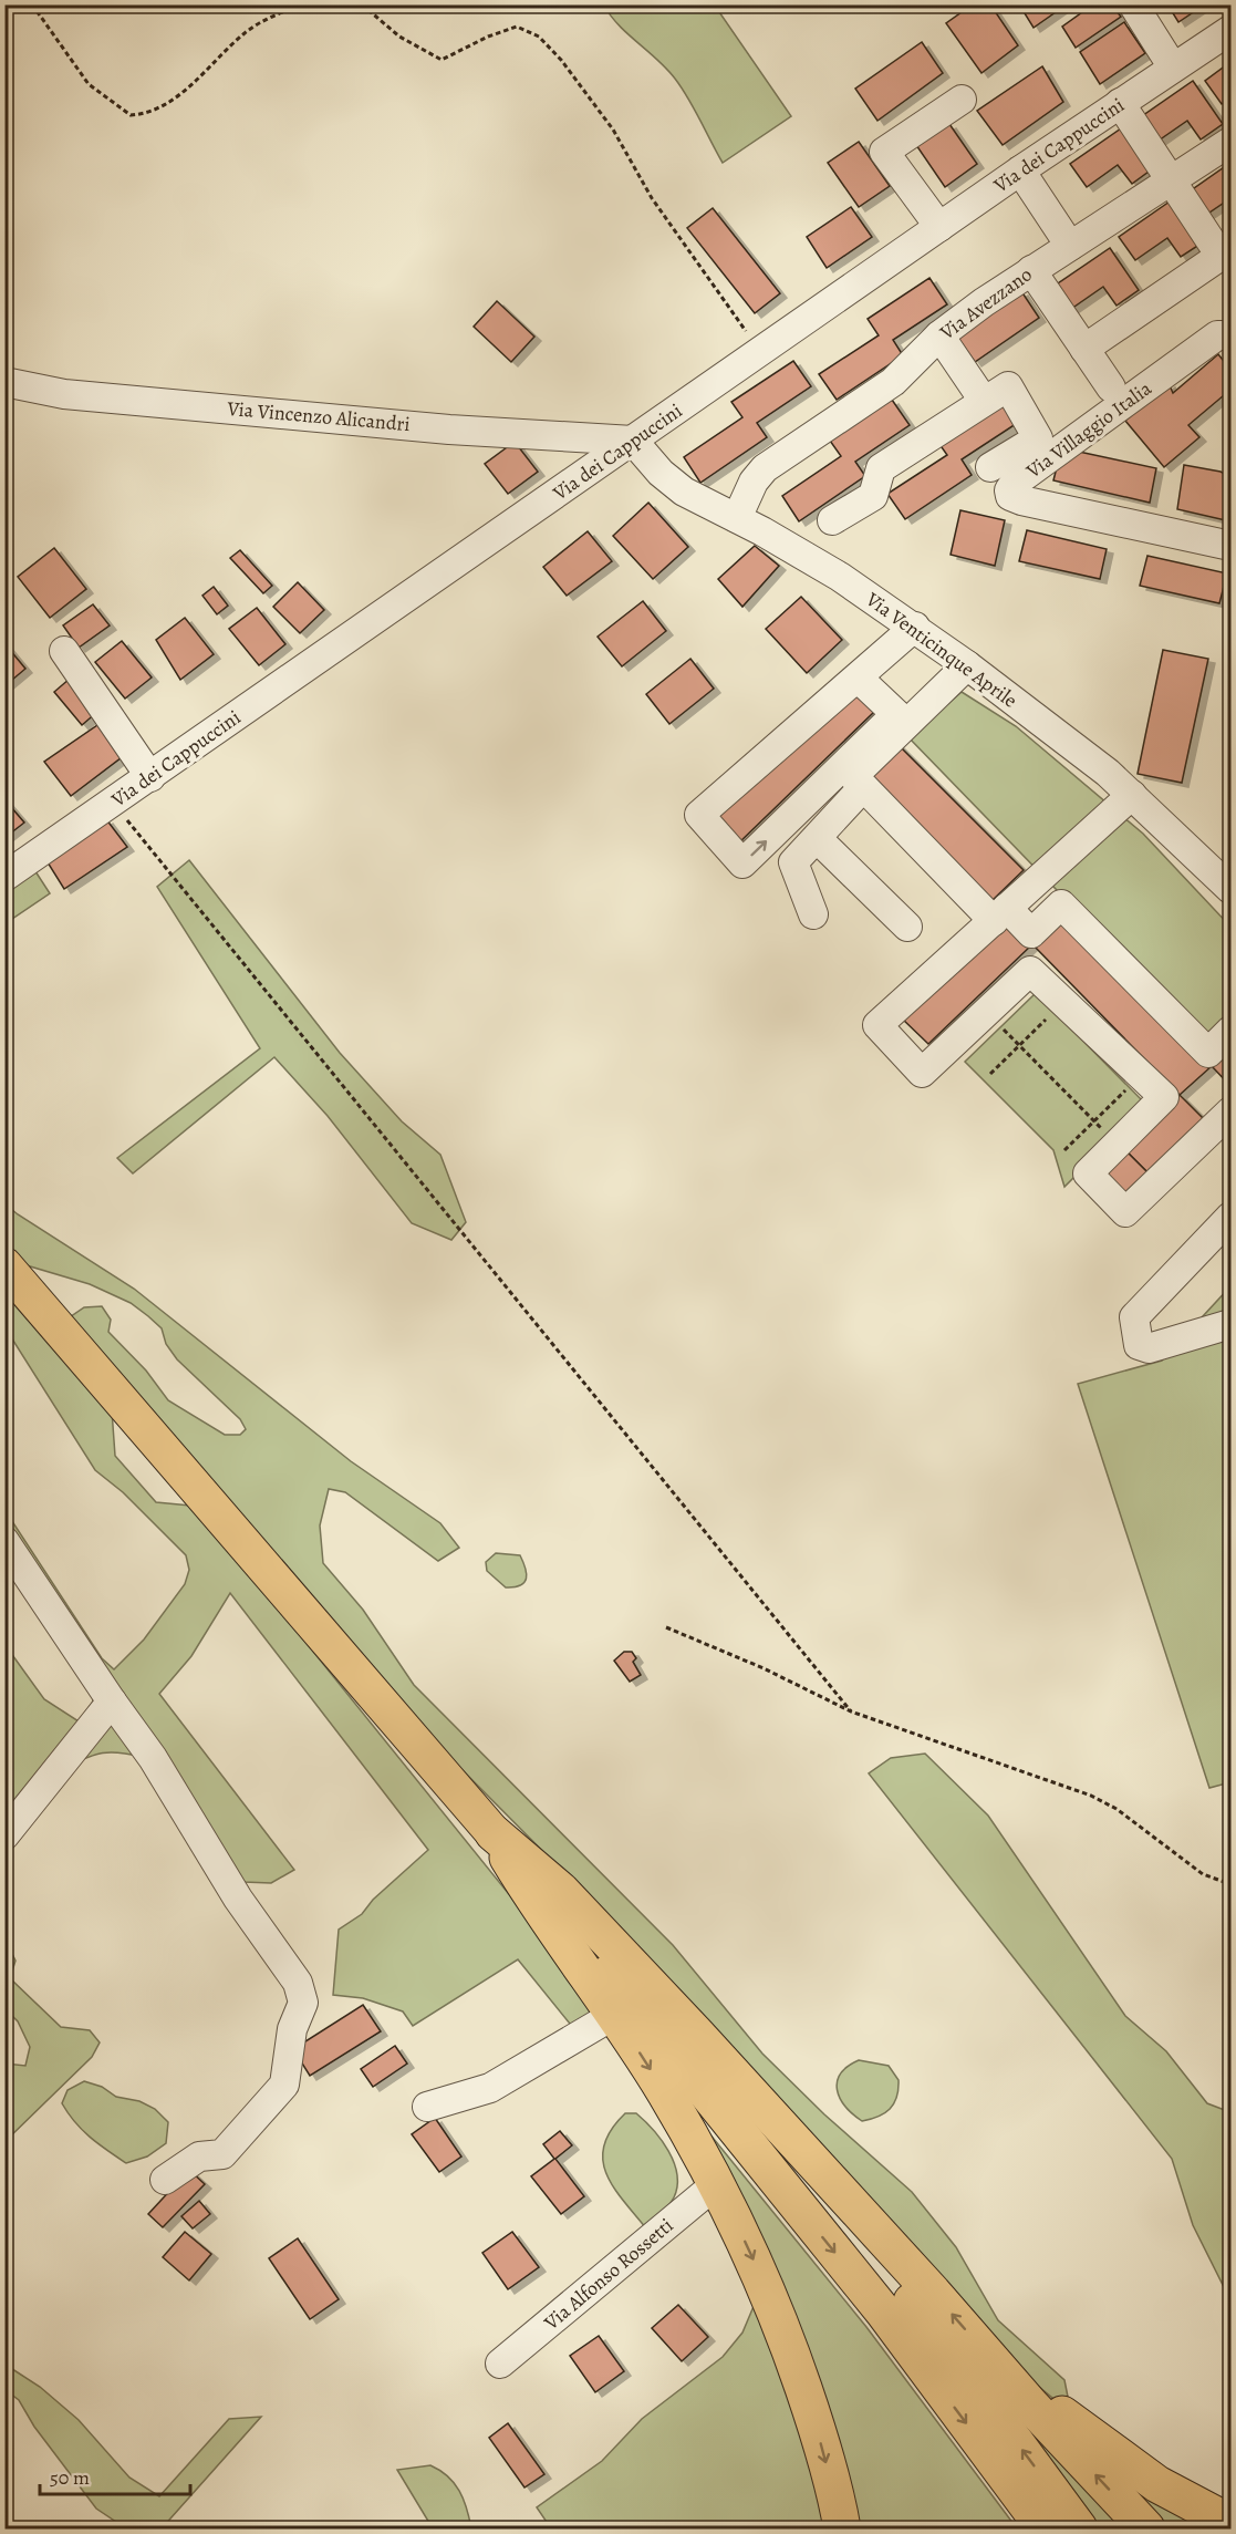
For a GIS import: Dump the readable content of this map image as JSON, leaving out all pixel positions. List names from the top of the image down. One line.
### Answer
{"streets":{"street":["Via dei Cappuccini","Via Avezzano","Via Vincenzo Alicandri","Via Villaggio Italia","Via Venticinque Aprile","Via Alfonso Rossetti"]},"crossings":[["Via dei Cappuccini","Via Vincenzo Alicandri"],["Via dei Cappuccini","Via Venticinque Aprile"],["Via Avezzano","Via Venticinque Aprile"],["Via Vincenzo Alicandri","Via Venticinque Aprile"]],"scale_bar":"50 m"}
